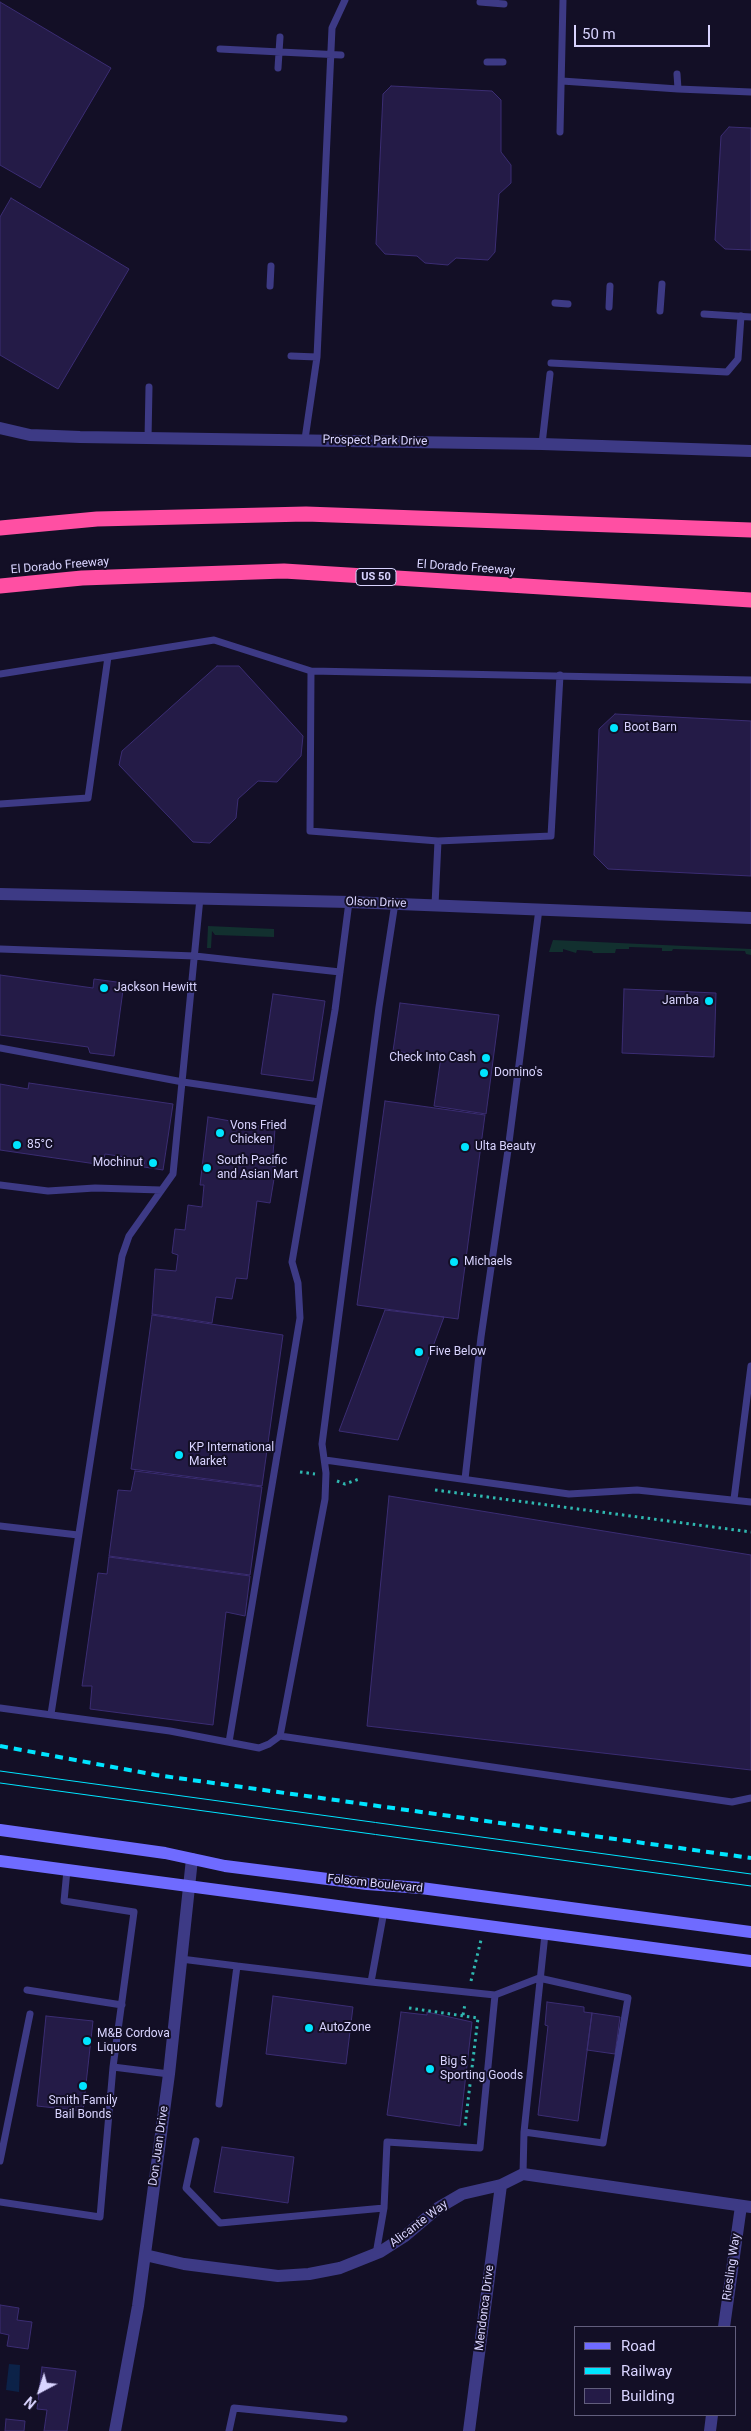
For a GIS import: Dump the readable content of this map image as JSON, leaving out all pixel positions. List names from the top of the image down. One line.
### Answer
{"streets":{"highway":["El Dorado Freeway","US 50"],"main road":["Folsom Boulevard"],"street":["Prospect Park Drive","Olson Drive","Don Juan Drive","Alicante Way","Riesling Way","Mendonca Drive"]},"crossings":[["Folsom Boulevard","Don Juan Drive"],["Don Juan Drive","Alicante Way"],["Alicante Way","Mendonca Drive"]],"places":["Boot Barn","Jackson Hewitt","Jamba","Check Into Cash","Domino's","Vons Fried Chicken","85°C","Ulta Beauty","Mochinut","South Pacific and Asian Mart","Michaels","Five Below","KP International Market","AutoZone","M&B Cordova Liquors","Big 5 Sporting Goods","Smith Family Bail Bonds"],"legend":["Road","Railway","Building"],"scale_bar":"50 m","north":"bottom left"}
